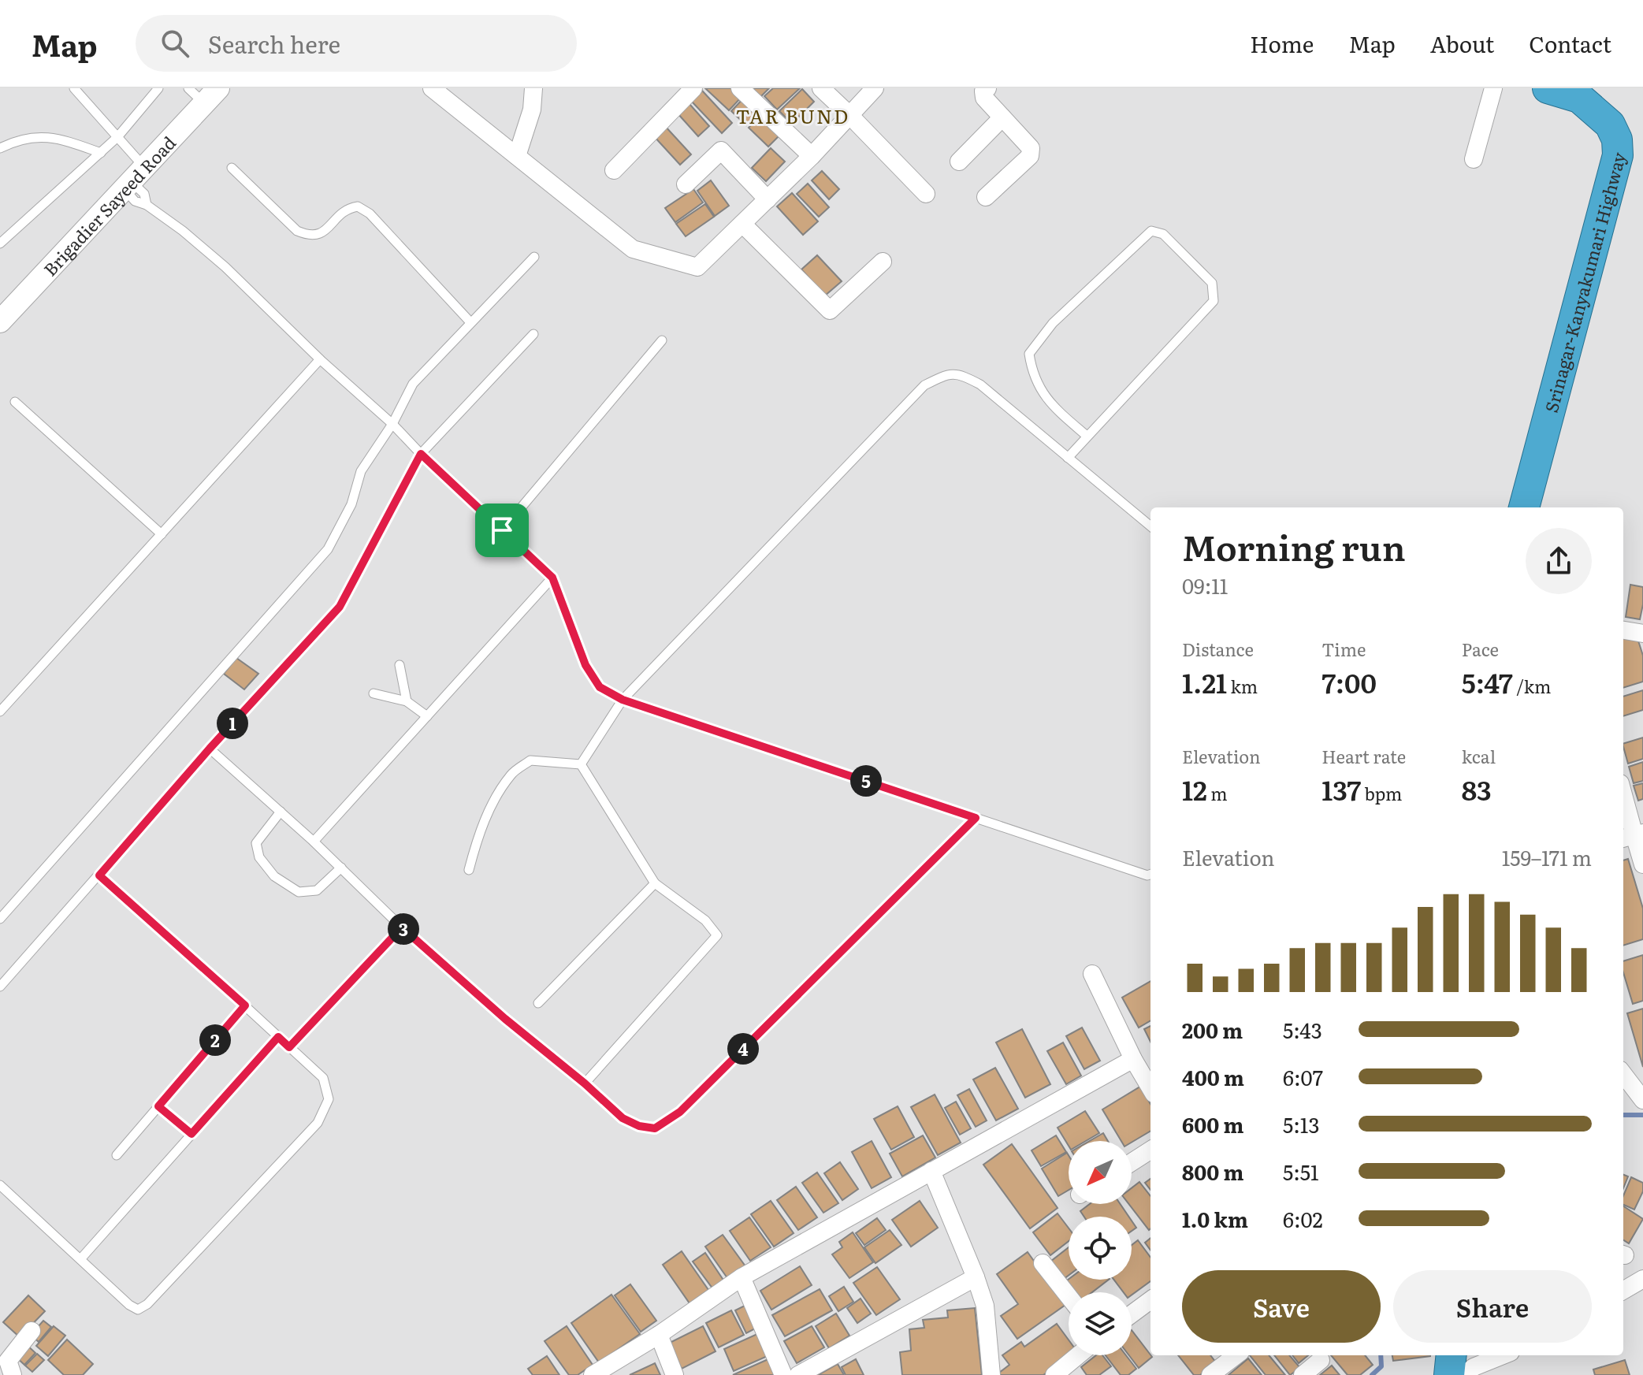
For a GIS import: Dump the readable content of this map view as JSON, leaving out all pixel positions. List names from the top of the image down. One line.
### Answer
{"streets":{"highway":["Srinagar-Kanyakumari Highway"],"street":["Brigadier Sayeed Road"]},"districts":["TAR BUND"],"north":"bottom left","page":{"header":"Map","search":"Search here","nav":["Home","Map","About","Contact"],"heading":["Morning run","09:11"],"stats":[["Distance","1.21 km"],["Time","7:00"],["Pace","5:47 /km"],["Elevation","12 m"],["Heart rate","137 bpm"],["kcal","83"]],"pins":["1","5","3","2","4"],"chart":["Elevation","159–171 m"],"list":[{"name":"200 m","note":"5:43"},{"name":"400 m","note":"6:07"},{"name":"600 m","note":"5:13"},{"name":"800 m","note":"5:51"},{"name":"1.0 km","note":"6:02"}],"buttons":["Save","Share"]}}
